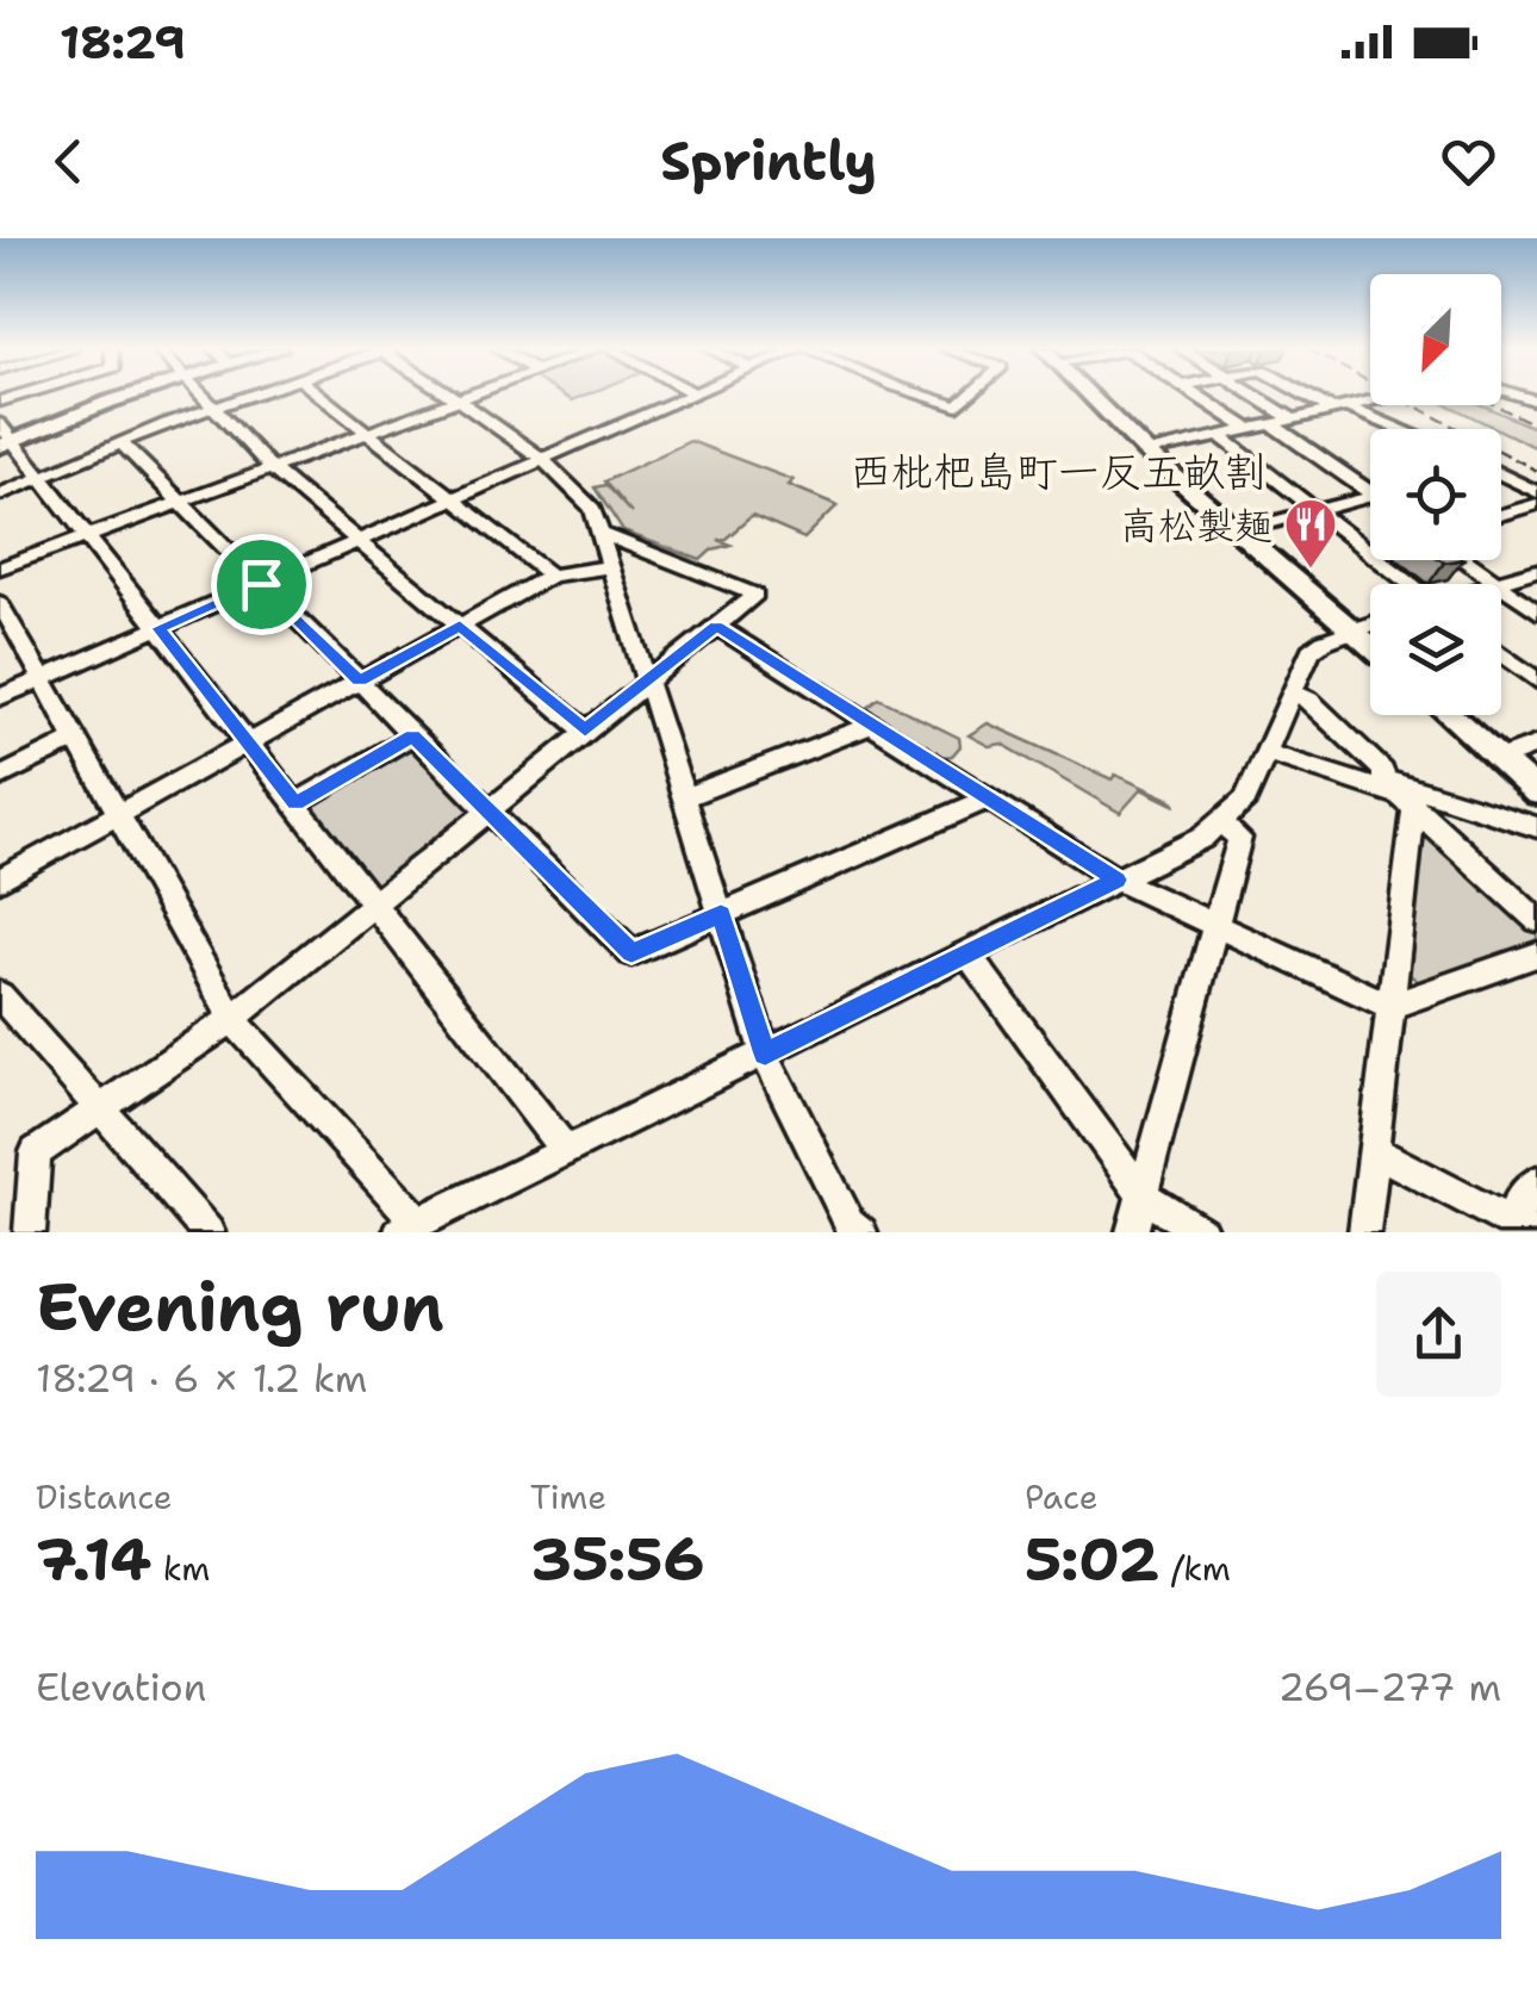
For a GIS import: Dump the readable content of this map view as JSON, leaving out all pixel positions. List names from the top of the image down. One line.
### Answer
{"districts":["西枇杷島町一反五畝割"],"places":{"restaurant":["高松製麺"]},"north":"bottom left","page":{"status":"18:29","header":"Sprintly","heading":["Evening run","18:29 · 6 × 1.2 km"],"stats":[["Distance","7.14 km"],["Time","35:56"],["Pace","5:02 /km"]],"chart":["Elevation","269–277 m"]}}
